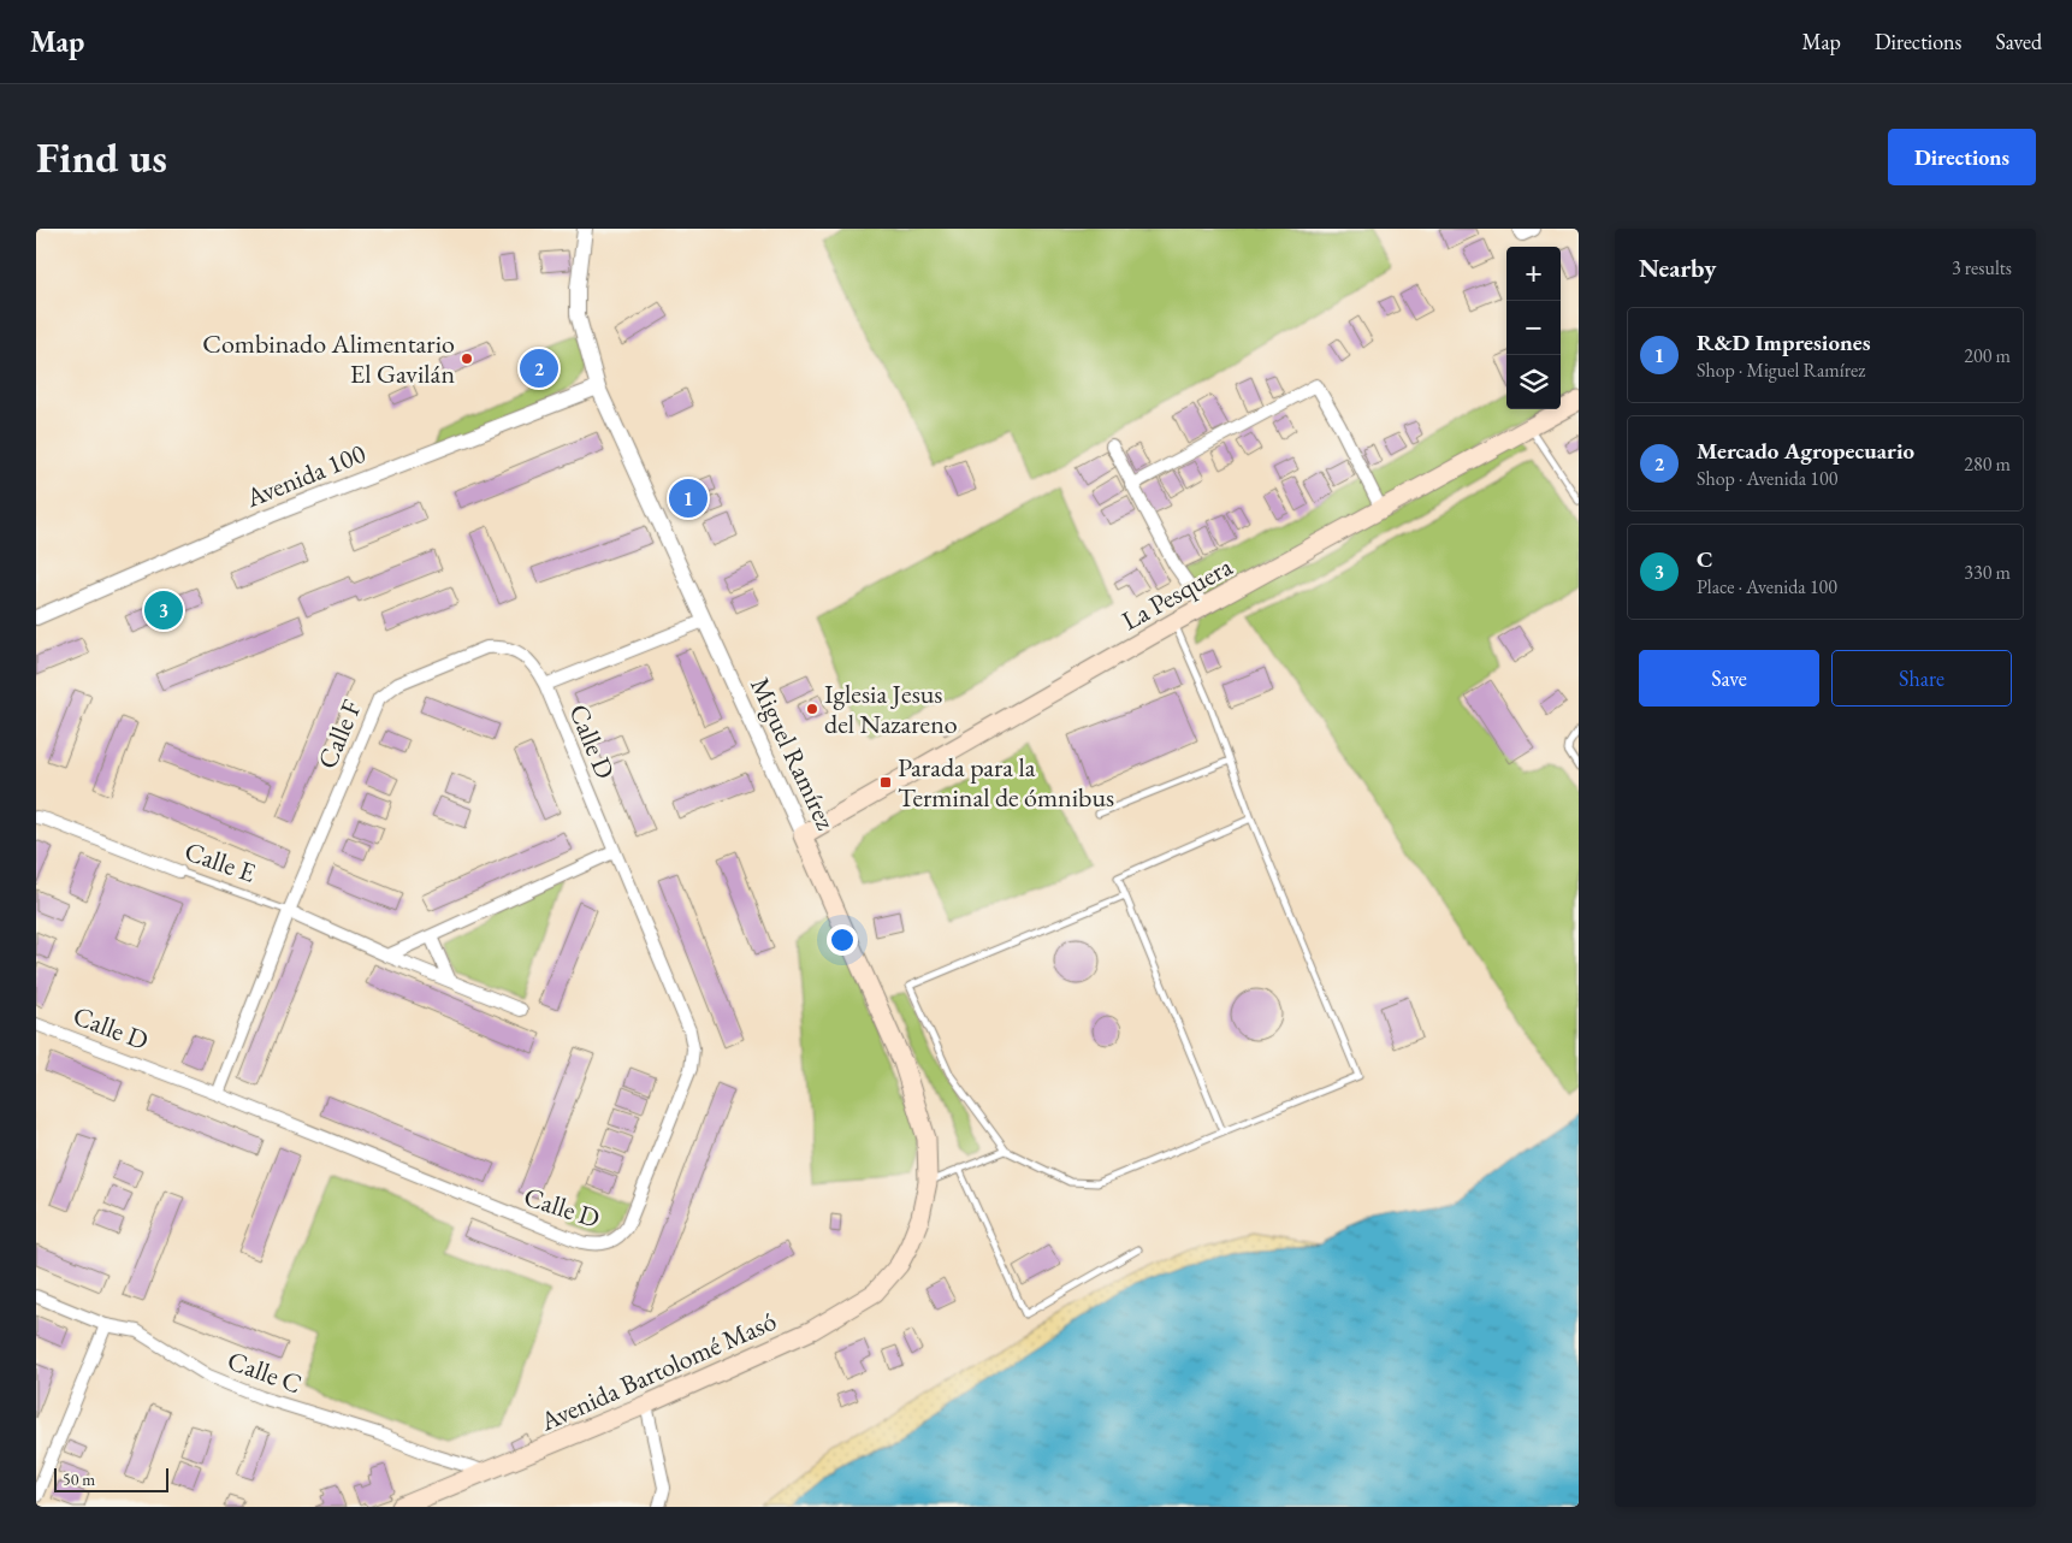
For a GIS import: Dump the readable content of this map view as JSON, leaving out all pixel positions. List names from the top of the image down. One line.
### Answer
{"streets":{"main road":["La Pesquera","Miguel Ramírez","Avenida Bartolomé Masó"],"street":["Avenida 100","Calle F","Calle D","Calle E","Calle C"]},"crossings":[["Avenida 100","Miguel Ramírez"],["La Pesquera","Miguel Ramírez"],["Calle F","Calle D"],["Calle F","Calle E"],["Miguel Ramírez","Avenida Bartolomé Masó"],["Avenida Bartolomé Masó","Calle C"]],"places":{"other":["Combinado Alimentario El Gavilán","Iglesia Jesus del Nazareno"],"transit":["Parada para la Terminal de ómnibus"]},"scale_bar":"50 m","page":{"header":"Map","nav":["Map","Directions","Saved"],"buttons":["Directions",["Save","Share"]],"title":"Find us","heading":["Nearby","3 results"],"map_buttons":["+","−"],"list":[{"mark":"1","name":"R&D Impresiones","note":"Shop · Miguel Ramírez","value":"200 m"},{"mark":"2","name":"Mercado Agropecuario","note":"Shop · Avenida 100","value":"280 m"},{"mark":"3","name":"C","note":"Place · Avenida 100","value":"330 m"}],"pins":["2","1","3"],"scale":"50 m"}}
